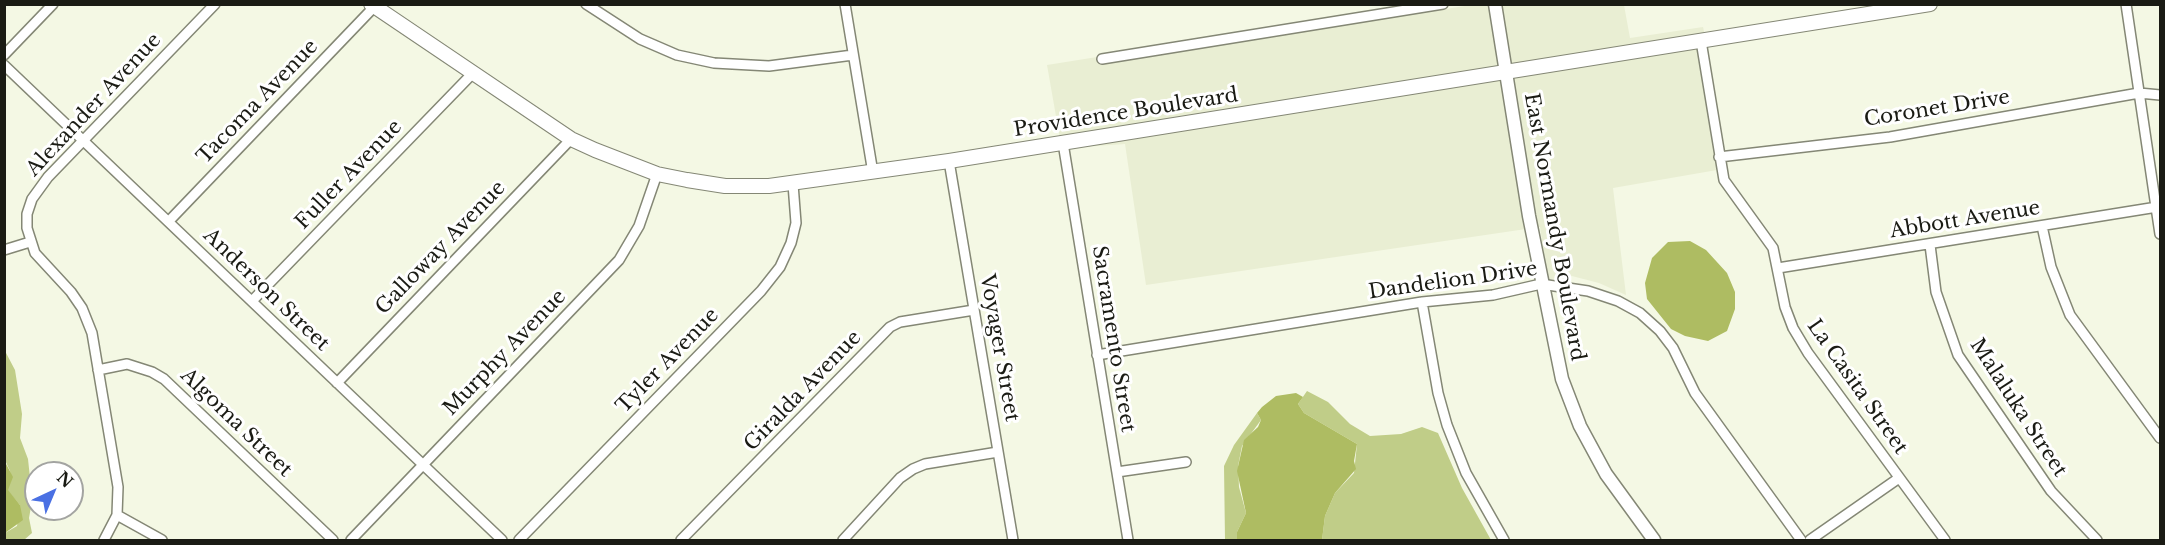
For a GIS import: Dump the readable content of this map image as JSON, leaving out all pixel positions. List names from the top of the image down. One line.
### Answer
{"streets":{"main road":["Providence Boulevard"],"street":["Tacoma Avenue","Alexander Avenue","Coronet Drive","Fuller Avenue","Abbott Avenue","East Normandy Boulevard","Galloway Avenue","Dandelion Drive","Anderson Street","Sacramento Street","Voyager Street","Murphy Avenue","Tyler Avenue","La Casita Street","Giralda Avenue","Malaluka Street","Algoma Street"]},"crossings":[["Tacoma Avenue","Providence Boulevard"],["Tacoma Avenue","Anderson Street"],["Alexander Avenue","Anderson Street"],["Alexander Avenue","Algoma Street"],["Coronet Drive","La Casita Street"],["Providence Boulevard","Fuller Avenue"],["Providence Boulevard","East Normandy Boulevard"],["Providence Boulevard","Galloway Avenue"],["Providence Boulevard","Sacramento Street"],["Providence Boulevard","Voyager Street"],["Providence Boulevard","Murphy Avenue"],["Providence Boulevard","Tyler Avenue"],["Providence Boulevard","La Casita Street"],["Fuller Avenue","Anderson Street"],["Abbott Avenue","La Casita Street"],["Abbott Avenue","Malaluka Street"],["East Normandy Boulevard","Dandelion Drive"],["Galloway Avenue","Anderson Street"],["Dandelion Drive","Sacramento Street"],["Anderson Street","Murphy Avenue"],["Voyager Street","Giralda Avenue"]],"north":"top right"}
